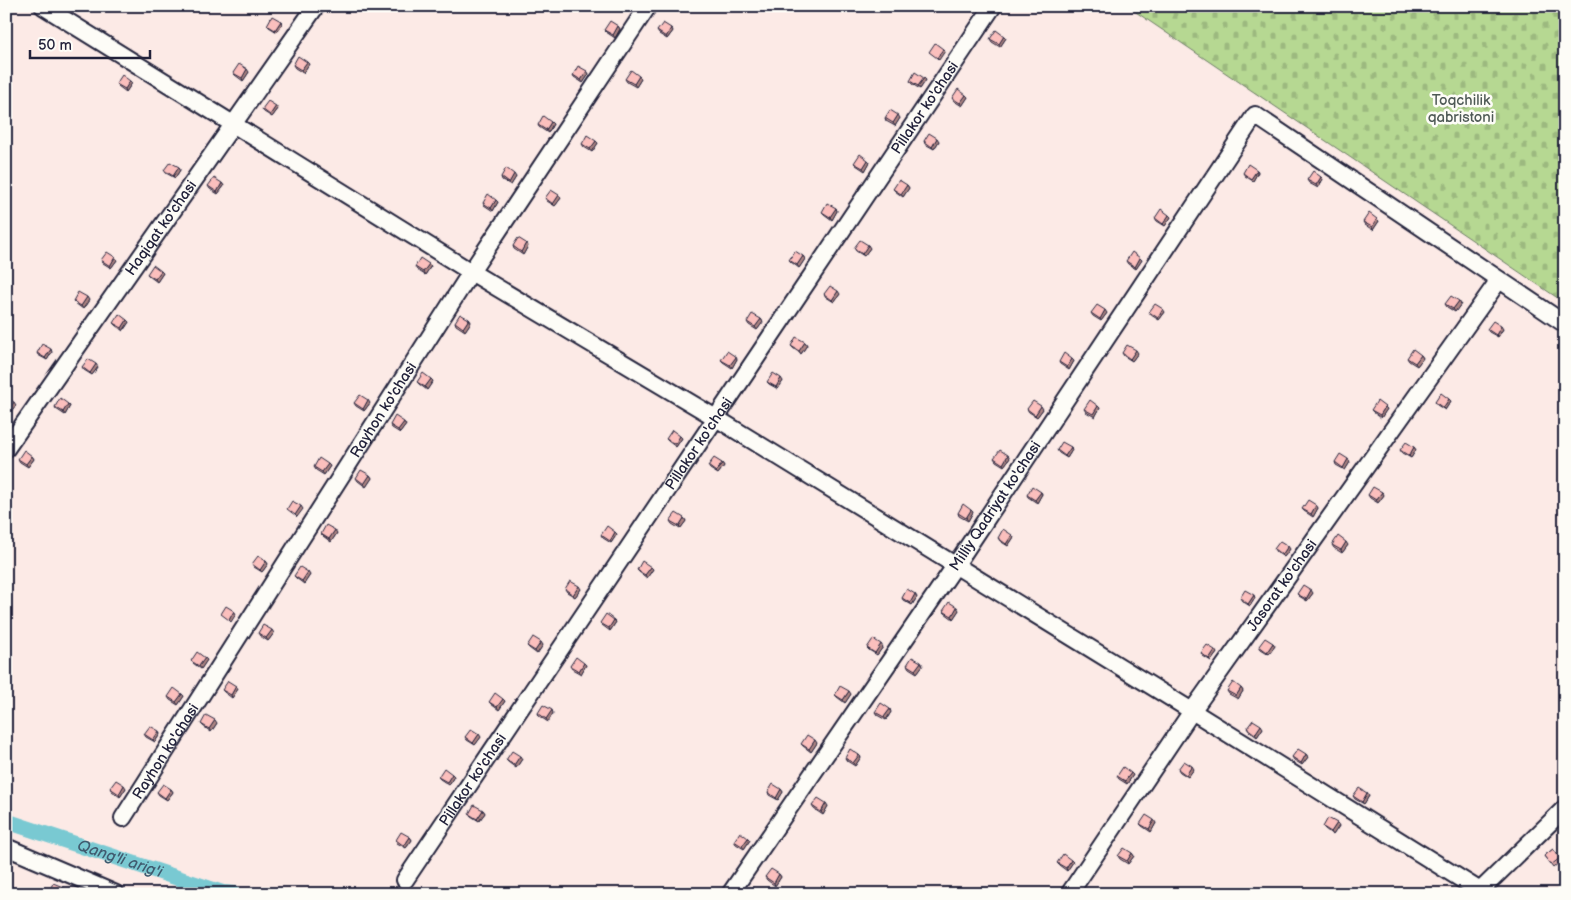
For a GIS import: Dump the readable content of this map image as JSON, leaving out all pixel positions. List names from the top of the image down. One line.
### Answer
{"streets":{"street":["Pillakor ko'chasi","Haqiqat ko'chasi","Rayhon ko'chasi","Milliy Qadriyat ko'chasi","Jasorat ko'chasi"]},"crossings":[["Milliy Qadriyat ko'chasi","Jasorat ko'chasi"]],"water":["Qang'li arig'i"],"parks":["Toqchilik qabristoni"],"scale_bar":"50 m"}
